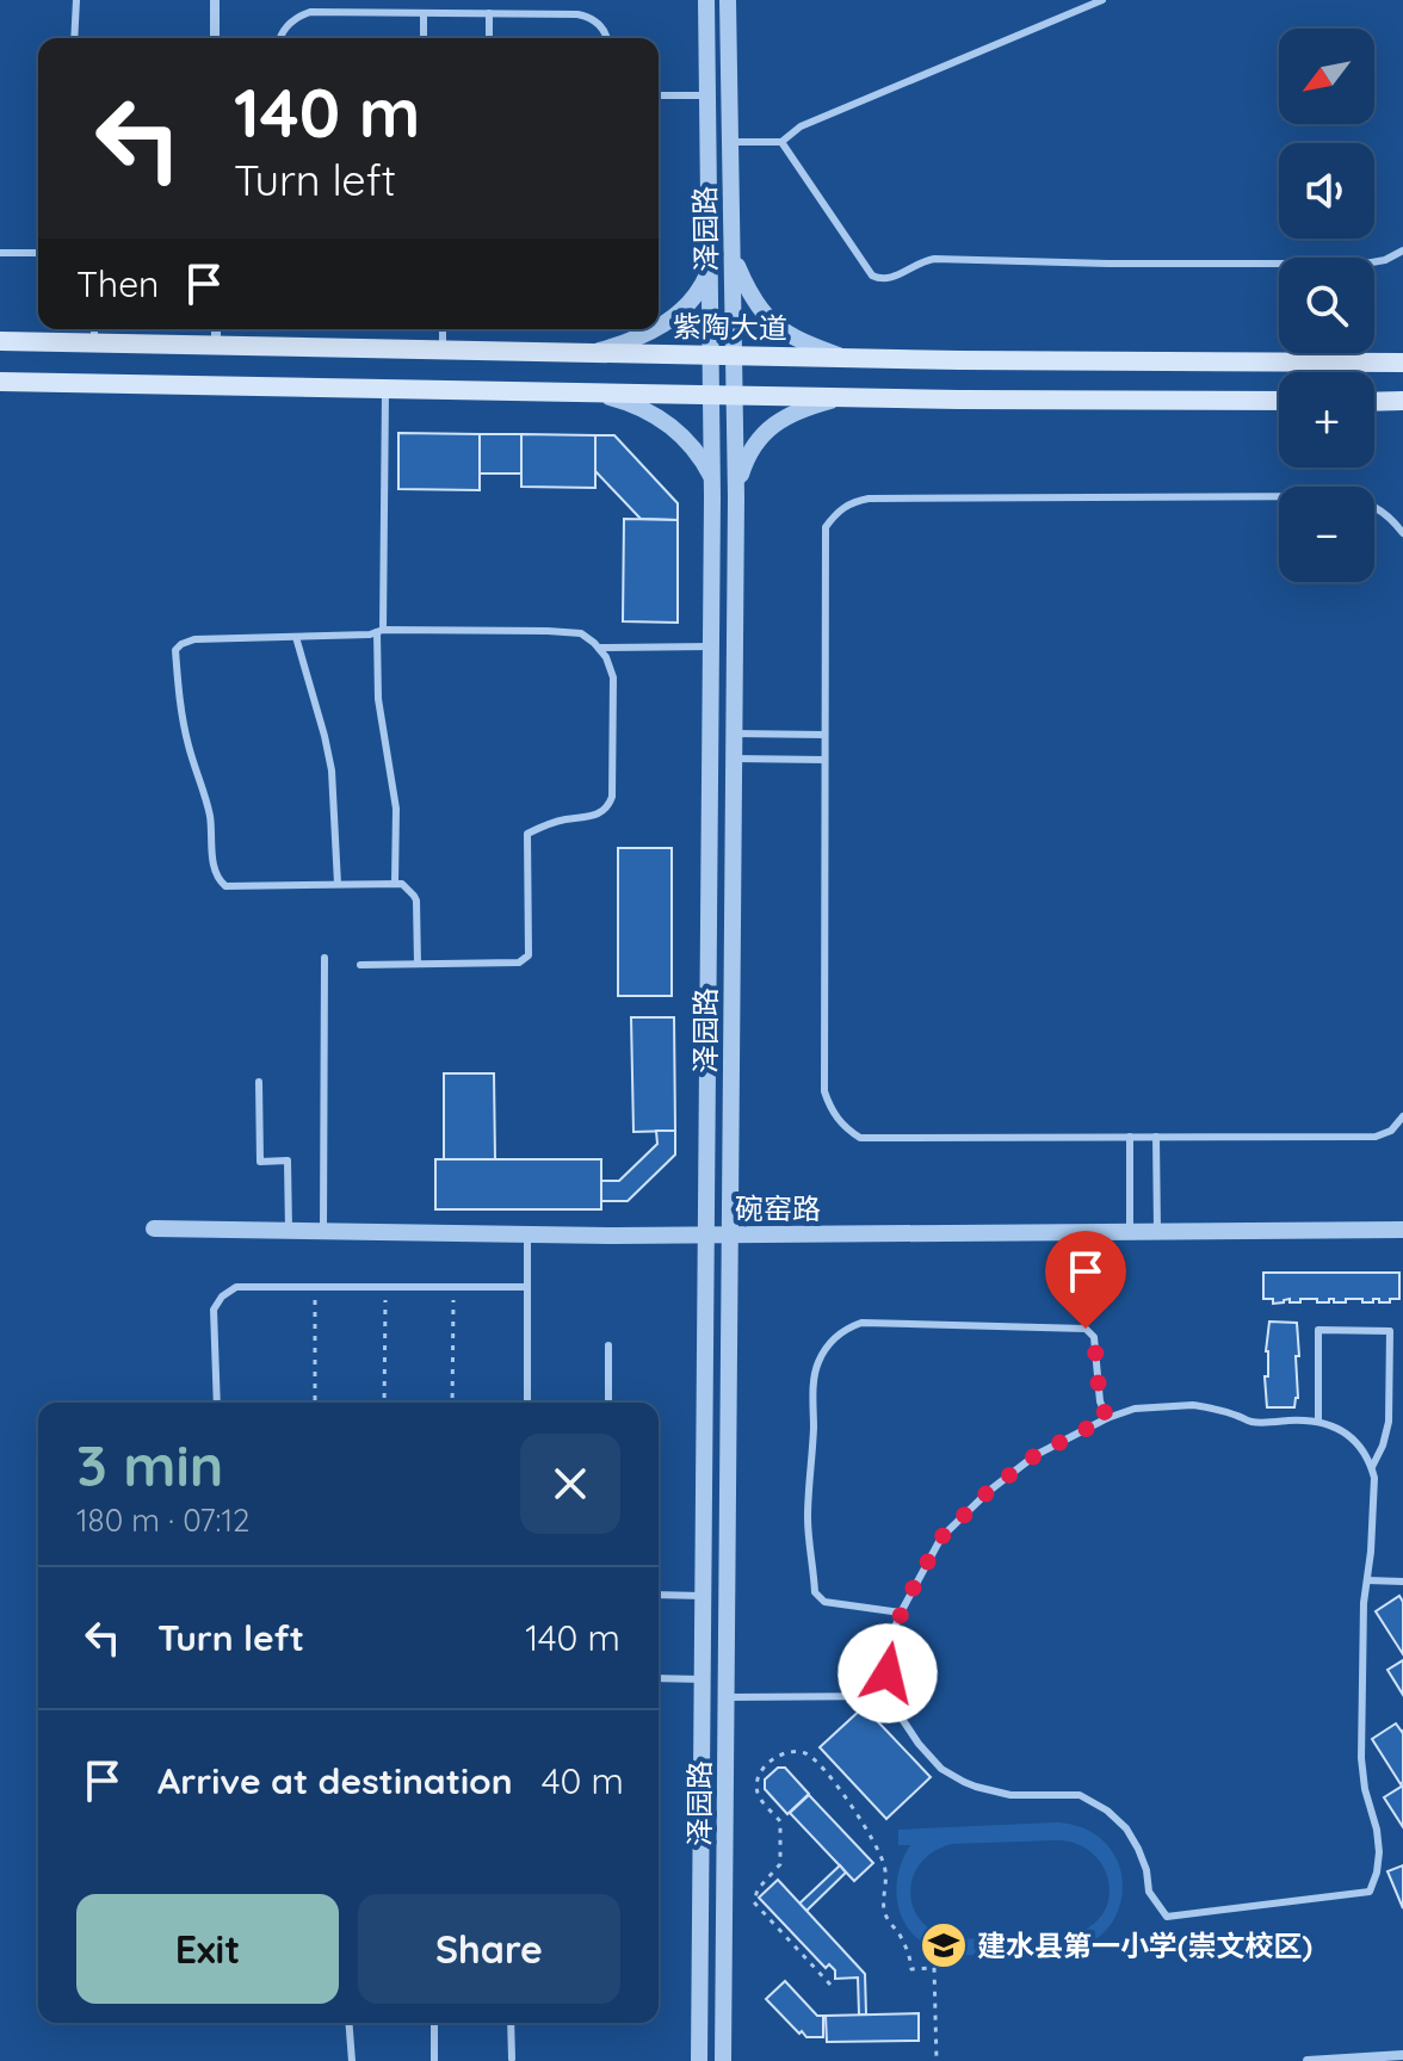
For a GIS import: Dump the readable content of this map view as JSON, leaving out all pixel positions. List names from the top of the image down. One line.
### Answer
{"streets":{"main road":["紫陶大道"],"street":["泽园路","碗窑路"]},"crossings":[["泽园路","紫陶大道"],["泽园路","碗窑路"]],"places":{"school or university":["建水县第一小学(崇文校区)"]},"north":"bottom left","page":{"map_buttons":["+","−"],"turn":["140 m","Turn left"],"then":"Then","heading":["3 min","180 m · 07:12"],"list":[{"name":"Turn left","value":"140 m"},{"name":"Arrive at destination","value":"40 m"}],"buttons":["Exit","Share"]}}
